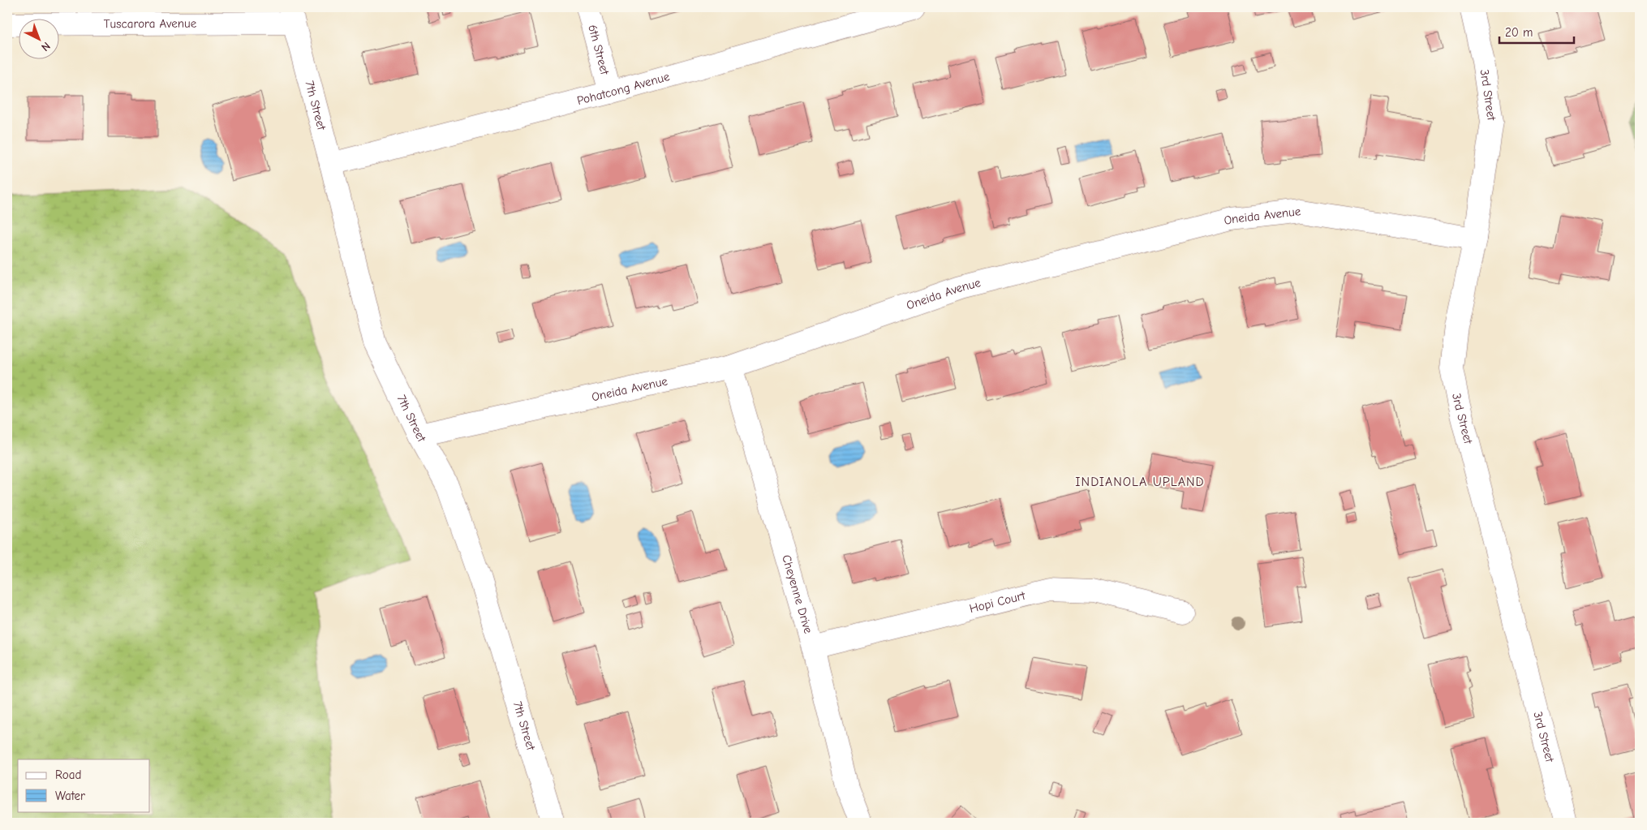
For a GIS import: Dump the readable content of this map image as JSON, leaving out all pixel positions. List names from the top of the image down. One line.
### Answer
{"streets":{"street":["Tuscarora Avenue","6th Street","Pohatcong Avenue","3rd Street","7th Street","Oneida Avenue","Cheyenne Drive","Hopi Court"]},"crossings":[["Tuscarora Avenue","7th Street"],["6th Street","Pohatcong Avenue"],["Pohatcong Avenue","7th Street"],["3rd Street","Oneida Avenue"],["7th Street","Oneida Avenue"],["Oneida Avenue","Cheyenne Drive"],["Cheyenne Drive","Hopi Court"]],"districts":["INDIANOLA UPLAND"],"legend":["Road","Water"],"scale_bar":"20 m","north":"bottom right"}
